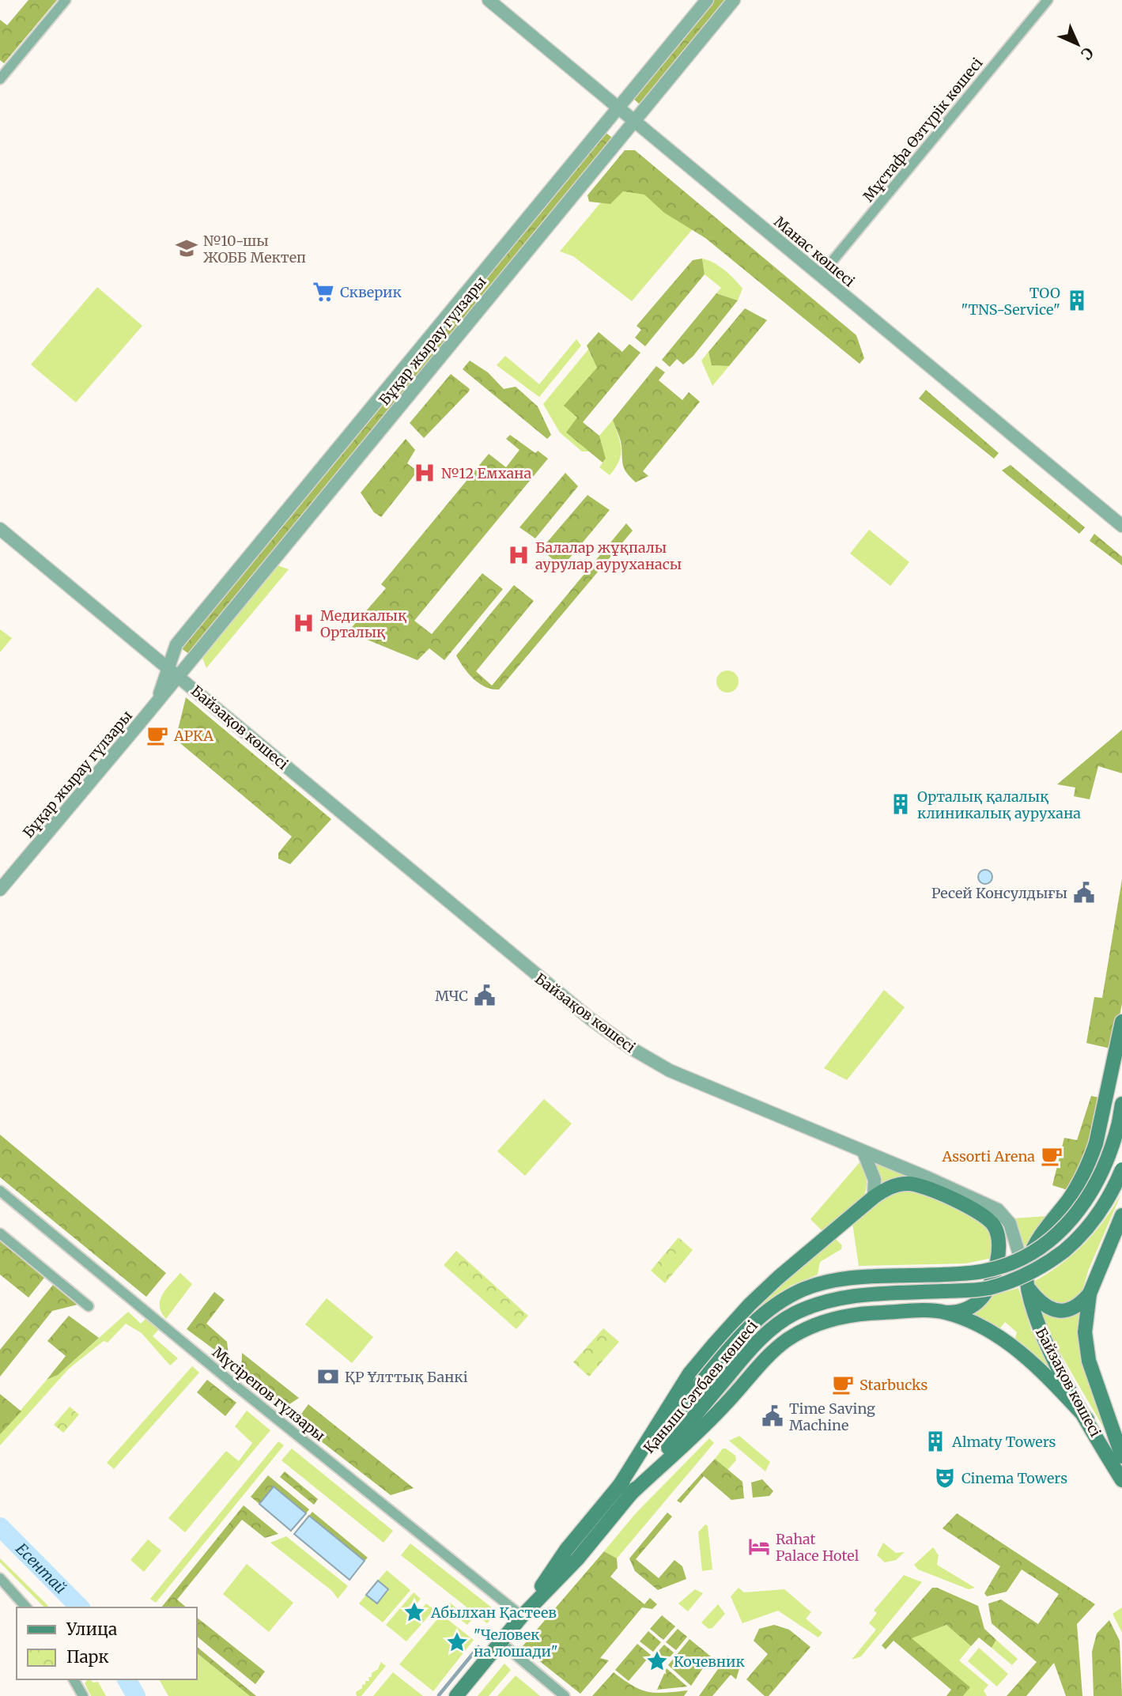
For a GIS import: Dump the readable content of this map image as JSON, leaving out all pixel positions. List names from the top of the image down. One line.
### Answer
{"streets":{"main road":["Байзақов көшесі","Қаныш Сәтбаев көшесі"],"street":["Мұстафа Өзтүрік көшесі","Манас көшесі","Бұқар жырау гүлзары","Мүсірепов гүлзары"]},"crossings":[["Мұстафа Өзтүрік көшесі","Манас көшесі"],["Манас көшесі","Бұқар жырау гүлзары"],["Бұқар жырау гүлзары","Байзақов көшесі"],["Қаныш Сәтбаев көшесі","Мүсірепов гүлзары"]],"water":["Есентай"],"places":{"school or university":["№10-шы ЖОББ Мектеп"],"supermarket":["Скверик"],"building":["ТОО \"TNS-Service\"","Орталық қалалық клиникалық аурухана","Almaty Towers"],"hospital":["№12 Емхана","Балалар жұқпалы аурулар ауруханасы","Медикалық Орталық"],"cafe":["АРКА","Assorti Arena","Starbucks"],"public building":["Ресей Консулдығы","МЧС","Time Saving Machine"],"bank":["ҚР Ұлттық Банкі"],"theatre":["Cinema Towers"],"hotel":["Rahat Palace Hotel"],"place":["Абылхан Қастеев","\"Человек на лошади\"","Кочевник"]},"legend":["Улица","Парк"],"north":"bottom right"}
